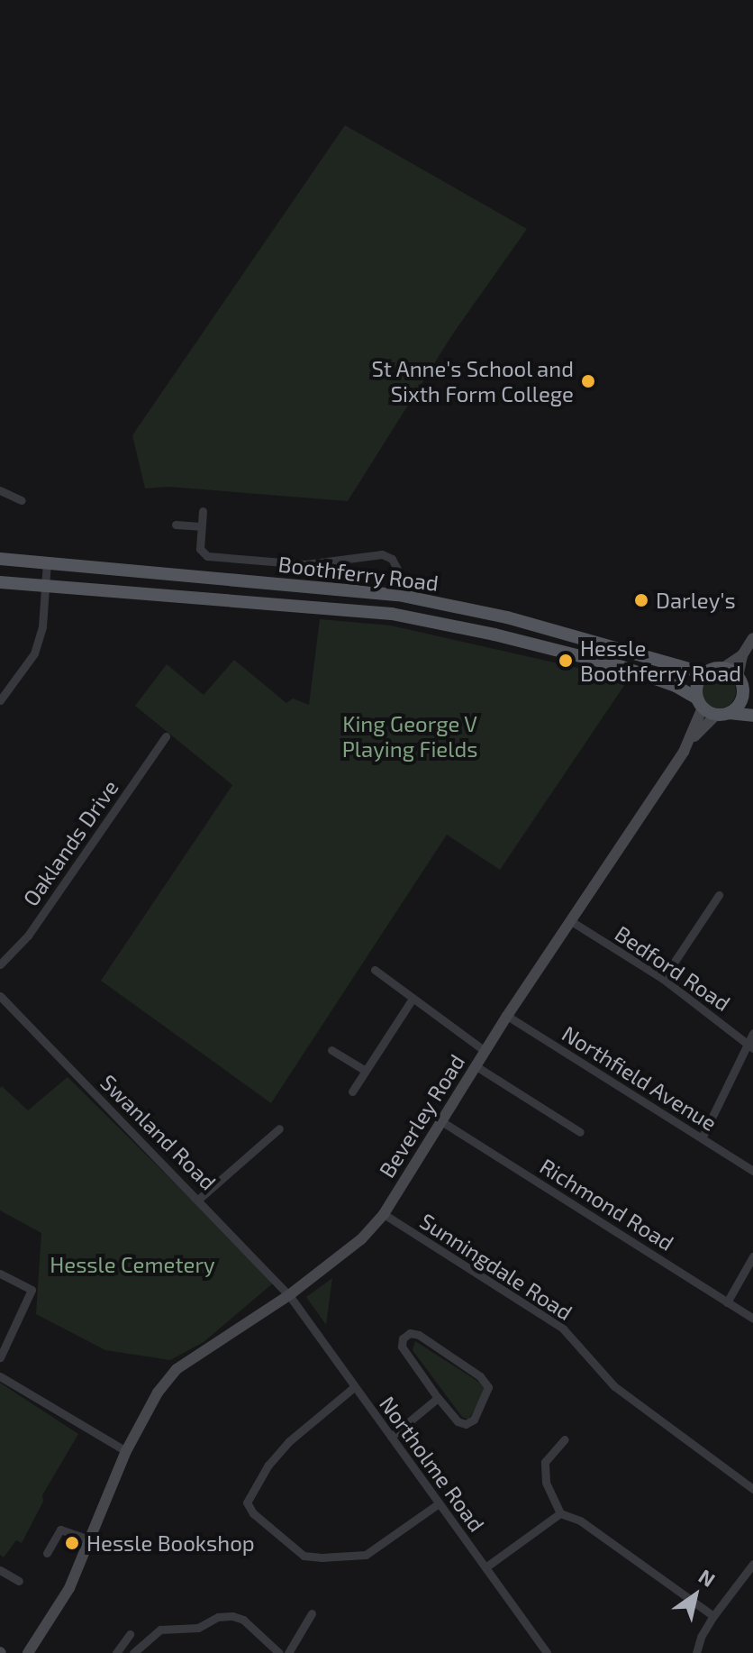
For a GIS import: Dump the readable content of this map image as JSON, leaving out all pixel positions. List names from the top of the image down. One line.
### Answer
{"streets":{"main road":["Boothferry Road"],"street":["Oaklands Drive","Bedford Road","Northfield Avenue","Beverley Road","Swanland Road","Richmond Road","Sunningdale Road","Northolme Road"]},"crossings":[["Boothferry Road","Beverley Road"],["Bedford Road","Beverley Road"],["Northfield Avenue","Beverley Road"],["Beverley Road","Swanland Road"],["Beverley Road","Richmond Road"],["Beverley Road","Sunningdale Road"],["Beverley Road","Northolme Road"],["Swanland Road","Northolme Road"]],"parks":["King George V Playing Fields","Hessle Cemetery"],"places":["St Anne's School and Sixth Form College","Darley's","Hessle Boothferry Road","Hessle Bookshop"],"north":"top right"}
